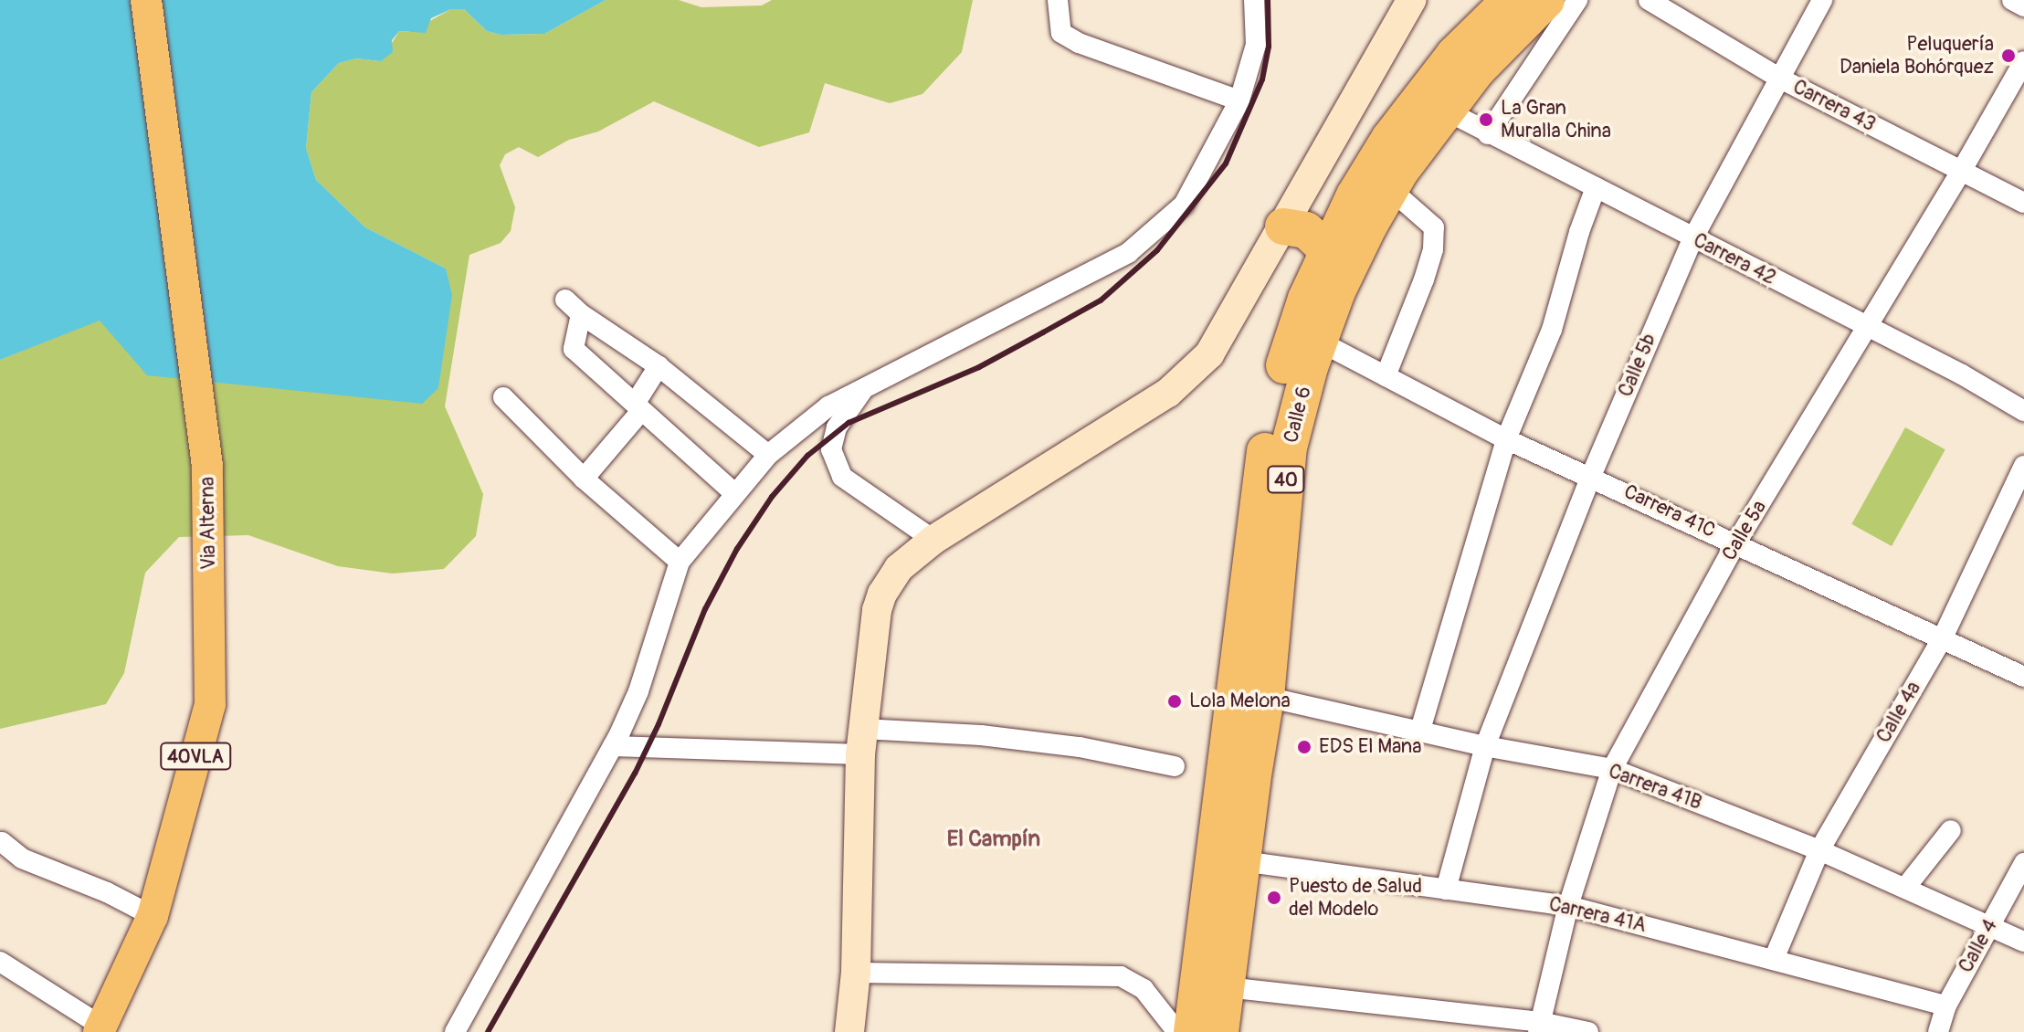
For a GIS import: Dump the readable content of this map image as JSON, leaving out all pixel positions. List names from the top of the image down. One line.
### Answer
{"streets":{"highway":["Calle 6","40"],"main road":["Via Alterna","40VLA"],"street":["Carrera 43","Carrera 42","Calle 5b","Carrera 41C","Calle 5a","Calle 4a","Carrera 41B","Carrera 41A","Calle 4"]},"crossings":[["Carrera 43","Calle 5b"],["Carrera 43","Calle 5a"],["Carrera 42","Calle 5b"],["Carrera 42","Calle 6"],["Carrera 42","Calle 5a"],["Calle 5b","Carrera 41C"],["Calle 5b","Carrera 41B"],["Calle 5b","Carrera 41A"],["Calle 6","Carrera 41C"],["Calle 6","Carrera 41B"],["Calle 6","Carrera 41A"],["Carrera 41C","Calle 5a"],["Carrera 41C","Calle 4a"],["Calle 5a","Carrera 41B"],["Calle 5a","Carrera 41A"],["Calle 4a","Carrera 41B"],["Calle 4a","Carrera 41A"],["Carrera 41B","Calle 4"],["Carrera 41A","Calle 4"]],"districts":["El Campín"],"places":["Peluquería Daniela Bohórquez","La Gran Muralla China","Lola Melona","EDS El Mana","Puesto de Salud del Modelo"]}
